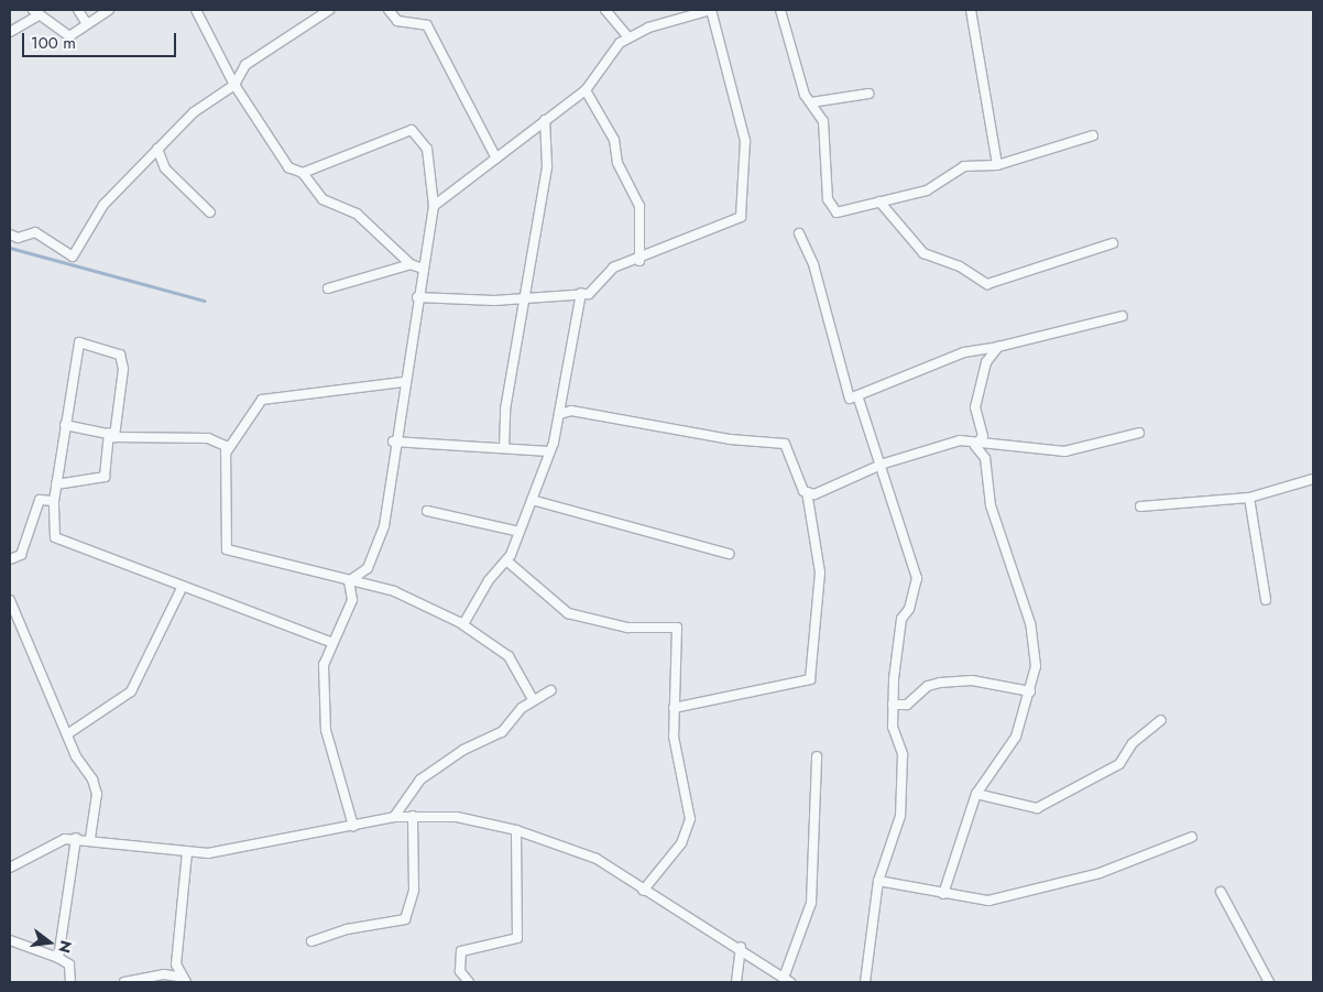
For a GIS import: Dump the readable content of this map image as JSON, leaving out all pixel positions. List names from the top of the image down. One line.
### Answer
{"scale_bar":"100 m","north":"right"}
